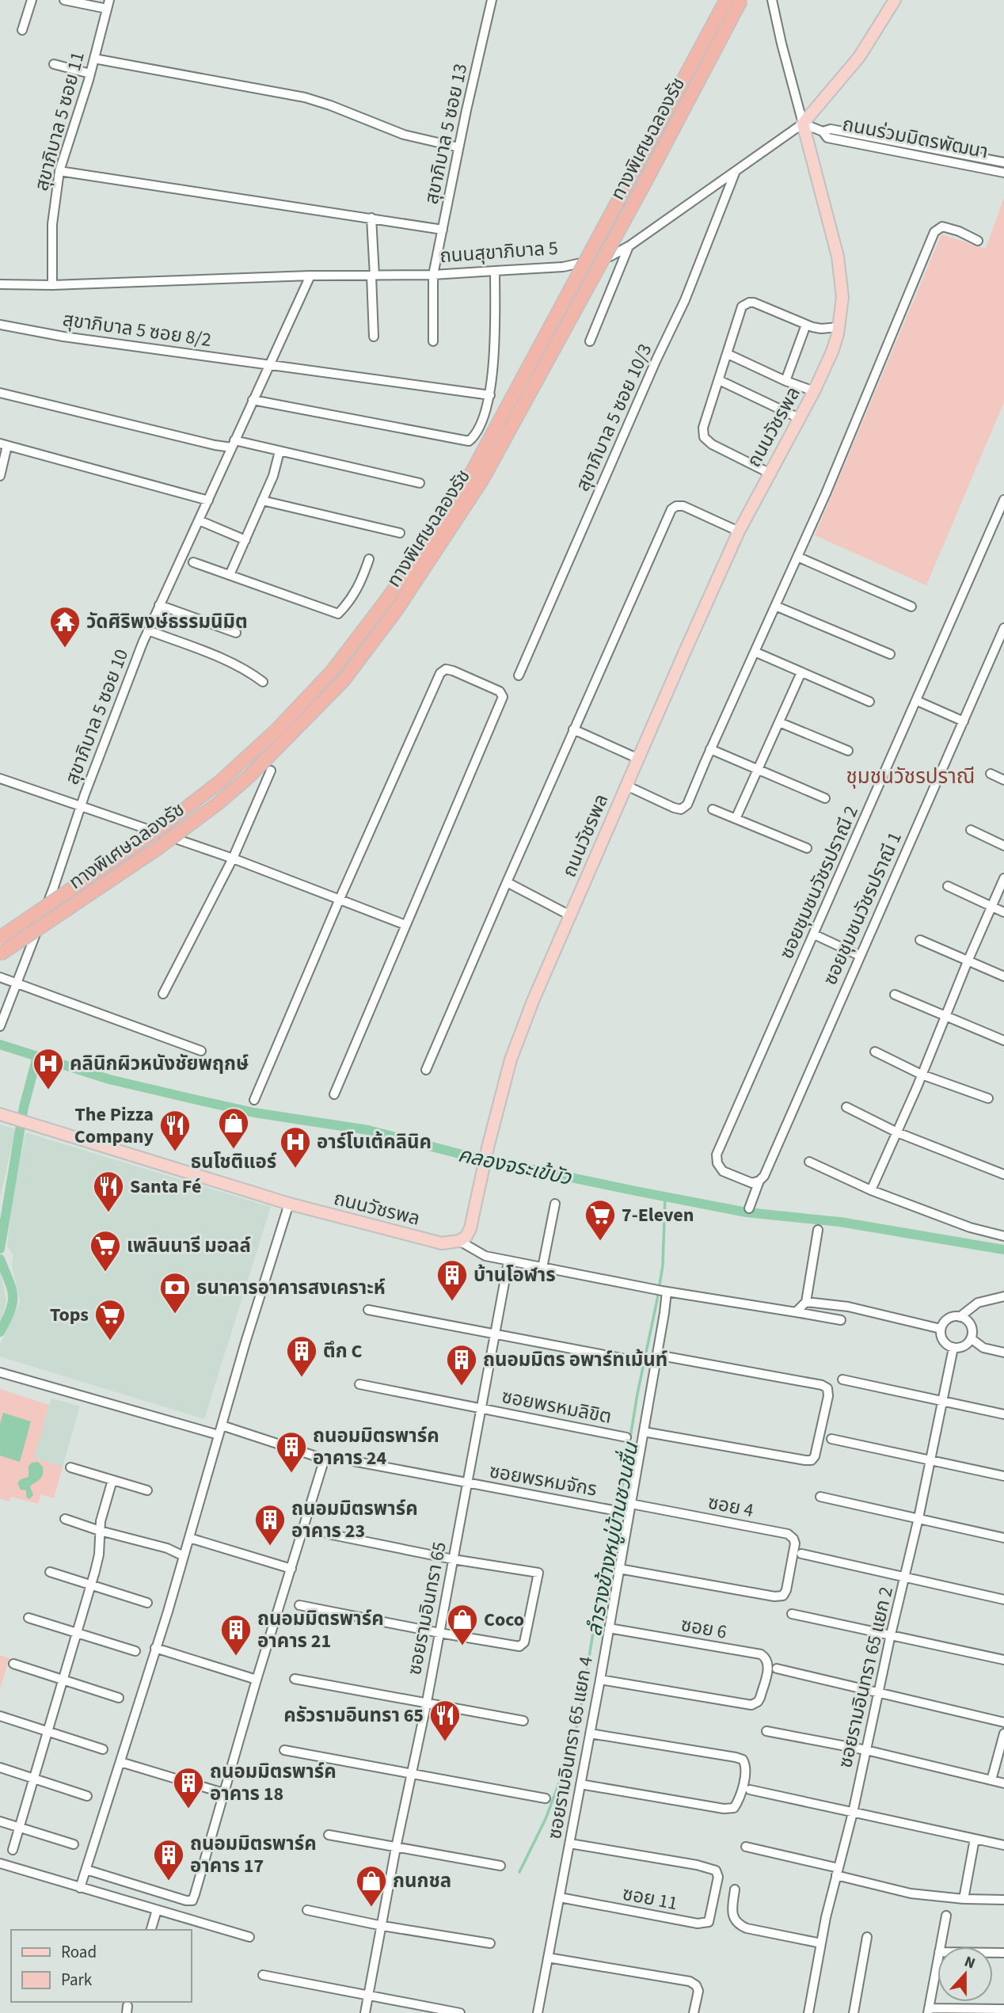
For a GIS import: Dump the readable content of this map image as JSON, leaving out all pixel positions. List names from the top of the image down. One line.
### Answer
{"streets":{"highway":["ทางพิเศษฉลองรัช"],"main road":["ถนนสุขาภิบาล 5","ถนนวัชรพล"],"street":["สุขาภิบาล 5 ซอย 11","สุขาภิบาล 5 ซอย 13","ถนนร่วมมิตรพัฒนา","สุขาภิบาล 5 ซอย 8/2","สุขาภิบาล 5 ซอย 10/3","สุขาภิบาล 5 ซอย 10","ซอยชุมชนวัชรปราณี 2","ซอยชุมชนวัชรปราณี 1","ซอยพรหมลิขิต","ซอยพรหมจักร","ซอย 4","ซอยรามอินทรา 65","ซอย 6","ซอยรามอินทรา 65 แยก 2","ซอยรามอินทรา 65 แยก 4","ซอย 11"]},"crossings":[["สุขาภิบาล 5 ซอย 11","ถนนสุขาภิบาล 5"],["สุขาภิบาล 5 ซอย 13","ถนนสุขาภิบาล 5"],["ถนนร่วมมิตรพัฒนา","ถนนสุขาภิบาล 5"],["ถนนร่วมมิตรพัฒนา","ถนนวัชรพล"],["ถนนสุขาภิบาล 5","สุขาภิบาล 5 ซอย 10/3"],["ถนนสุขาภิบาล 5","ถนนวัชรพล"],["ถนนสุขาภิบาล 5","สุขาภิบาล 5 ซอย 10"],["สุขาภิบาล 5 ซอย 8/2","สุขาภิบาล 5 ซอย 10"],["ซอยชุมชนวัชรปราณี 2","ซอยชุมชนวัชรปราณี 1"],["ซอยพรหมลิขิต","ซอยรามอินทรา 65"],["ซอยพรหมจักร","ซอยรามอินทรา 65"],["ซอย 4","ซอยรามอินทรา 65 แยก 4"],["ซอย 6","ซอยรามอินทรา 65 แยก 4"],["ซอยรามอินทรา 65 แยก 4","ซอย 11"]],"districts":["ชุมชนวัชรปราณี"],"water":["คลองจระเข้บัว","ลำรางข้างหมู่บ้านชวนชื่น"],"places":{"temple":["วัดศิริพงษ์ธรรมนิมิต"],"hospital":["คลินิกผิวหนังชัยพฤกษ์","อาร์โบเต้คลินิค"],"shop":["ธนโชติแอร์","Coco","กนกชล"],"restaurant":["The Pizza Company","Santa Fé","ครัวรามอินทรา 65"],"supermarket":["7-Eleven","เพลินนารี มอลล์","Tops"],"building":["บ้านโอฬาร","ตึก C","ถนอมมิตร อพาร์ทเม้นท์","ถนอมมิตรพาร์ค อาคาร 24","ถนอมมิตรพาร์ค อาคาร 23","ถนอมมิตรพาร์ค อาคาร 21","ถนอมมิตรพาร์ค อาคาร 18","ถนอมมิตรพาร์ค อาคาร 17"],"bank":["ธนาคารอาคารสงเคราะห์"]},"legend":["Road","Park"],"north":"top"}
